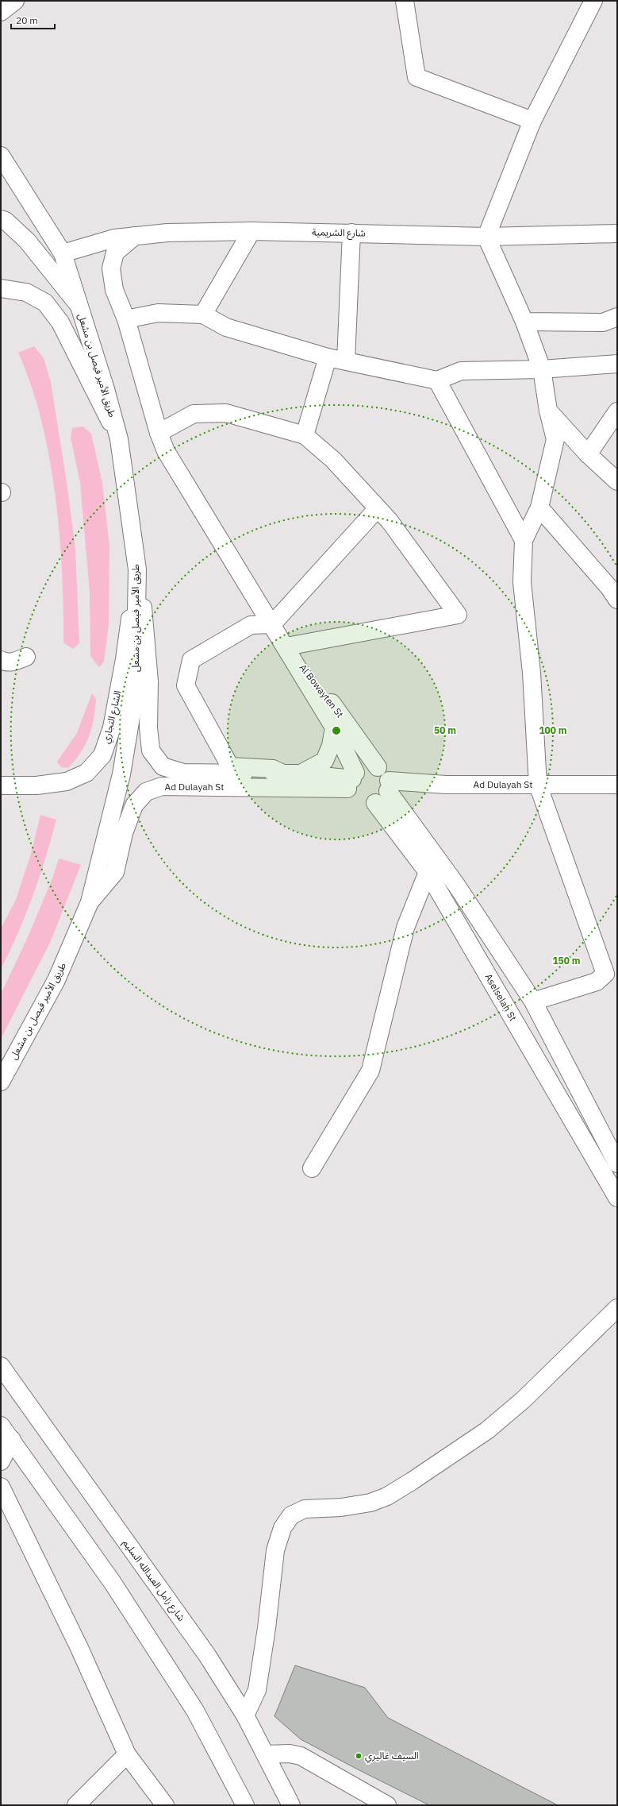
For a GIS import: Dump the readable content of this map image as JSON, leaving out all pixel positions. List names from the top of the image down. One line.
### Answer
{"streets":{"main road":["شارع الشريمية","طريق الأمير فيصل بن مشعل","Al Bowayten St","الشارع التجاري","Ad Dulayah St","Aselselah St","شارع زامل العبدالله السليم"]},"crossings":[["شارع الشريمية","طريق الأمير فيصل بن مشعل"],["طريق الأمير فيصل بن مشعل","الشارع التجاري"],["طريق الأمير فيصل بن مشعل","Ad Dulayah St"],["Al Bowayten St","Ad Dulayah St"],["Al Bowayten St","Aselselah St"],["Ad Dulayah St","Aselselah St"]],"places":["السيف غاليري"],"scale_bar":"20 m","rings":["50 m","100 m","150 m"]}
